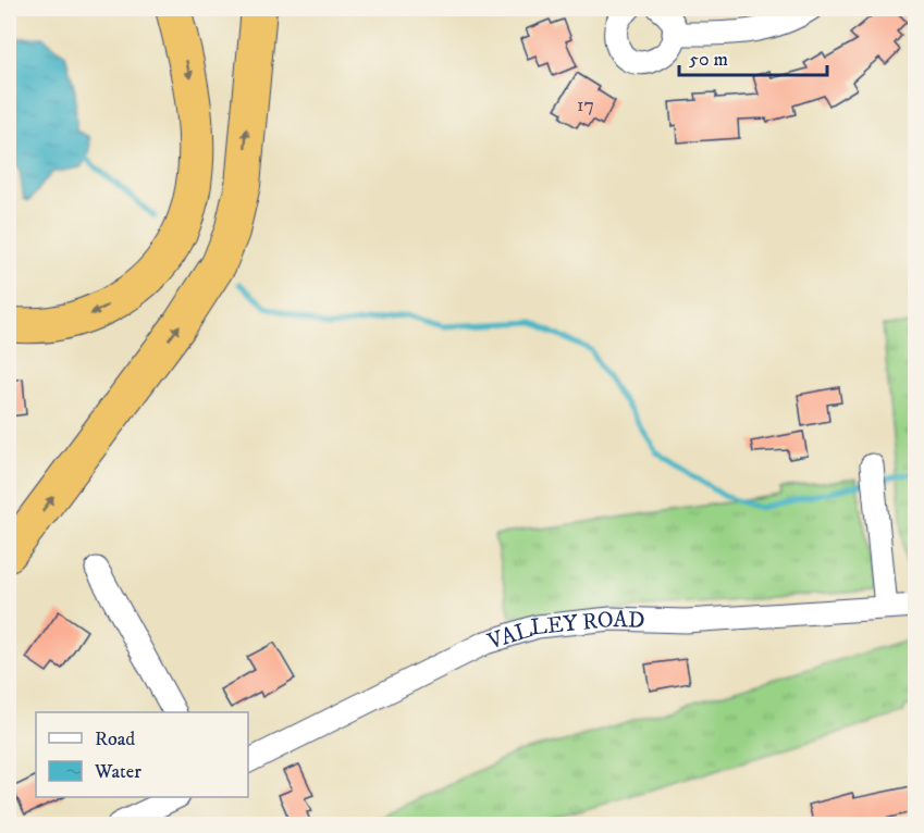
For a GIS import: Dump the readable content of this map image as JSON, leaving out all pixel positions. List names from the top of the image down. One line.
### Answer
{"streets":{"street":["VALLEY ROAD"]},"house_numbers":["17"],"legend":["Road","Water"],"scale_bar":"50 m"}
